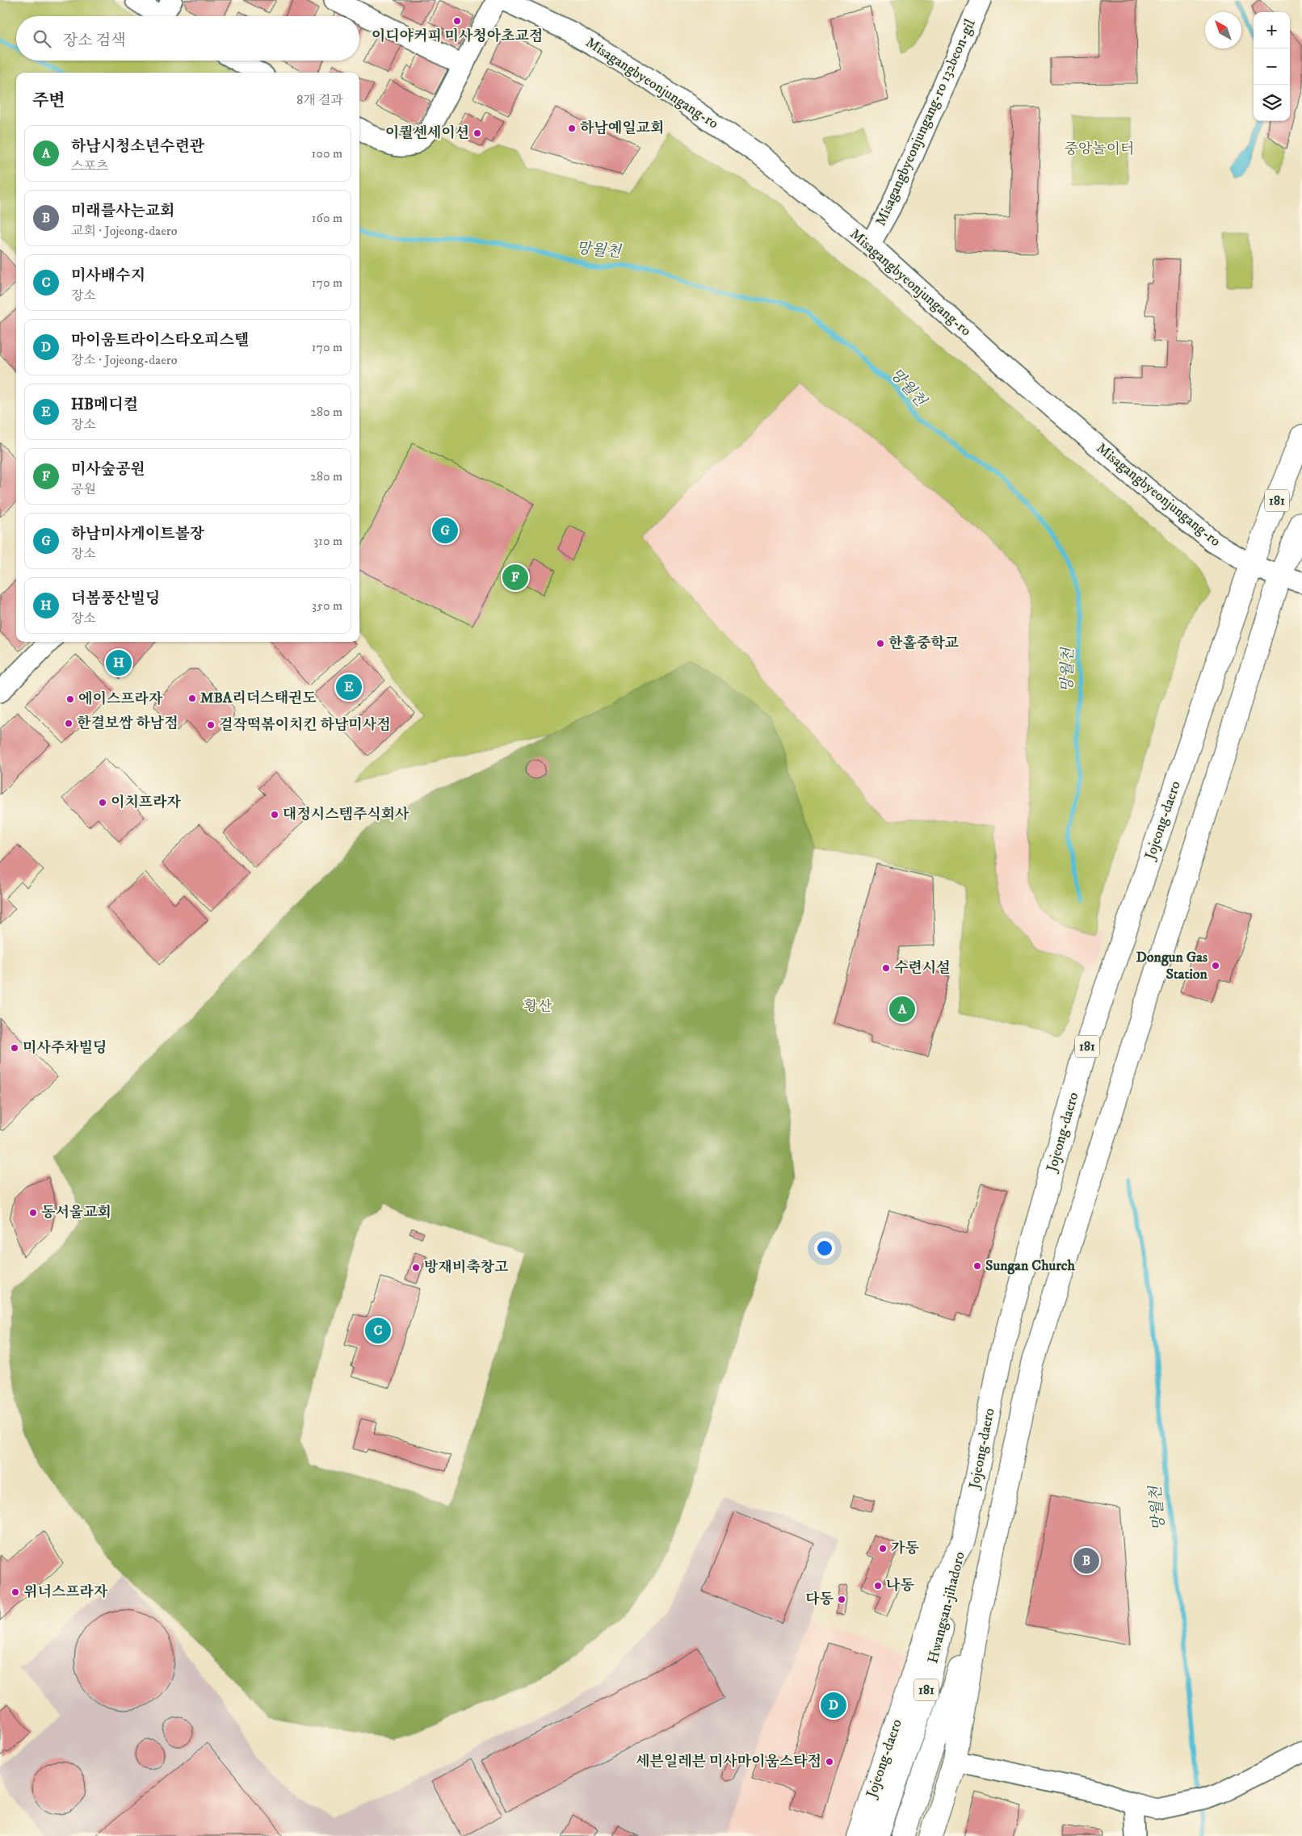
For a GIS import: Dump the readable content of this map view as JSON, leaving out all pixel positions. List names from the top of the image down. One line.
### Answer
{"streets":{"main road":["181","Jojeong-daero","Hwangsan-jihadoro"],"street":["Misagangbyeonjungang-ro","Misagangbyeonjungang-ro 132beon-gil"]},"crossings":[["Misagangbyeonjungang-ro","Misagangbyeonjungang-ro 132beon-gil"],["Misagangbyeonjungang-ro","Jojeong-daero"],["Jojeong-daero","Hwangsan-jihadoro"]],"water":["망월천"],"parks":["중앙놀이터","황산"],"places":["이디야커피 미사청아초교점","하남예일교회","이퀄센세이션","한홀중학교","MBA리더스태권도","에이스프라자","한결보쌈 하남점","걸작떡볶이치킨 하남미사점","이치프라자","대정시스템주식회사","Dongun Gas Station","수련시설","미사주차빌딩","동서울교회","Sungan Church","방재비축창고","가동","나동","위너스프라자","다동","세븐일레븐 미사마이움스타점"],"north":"top left","page":{"map_buttons":["+","−"],"search":"장소 검색","heading":["주변","8개 결과"],"list":[{"mark":"A","name":"하남시청소년수련관","note":"스포츠","value":"100 m"},{"mark":"B","name":"미래를사는교회","note":"교회 · Jojeong-daero","value":"160 m"},{"mark":"C","name":"미사배수지","note":"장소","value":"170 m"},{"mark":"D","name":"마이움트라이스타오피스텔","note":"장소 · Jojeong-daero","value":"170 m"},{"mark":"E","name":"HB메디컬","note":"장소","value":"280 m"},{"mark":"F","name":"미사숲공원","note":"공원","value":"280 m"},{"mark":"G","name":"하남미사게이트볼장","note":"장소","value":"310 m"},{"mark":"H","name":"더봄풍산빌딩","note":"장소","value":"350 m"}],"pins":["G","F","H","E","A","C","B","D"]}}
